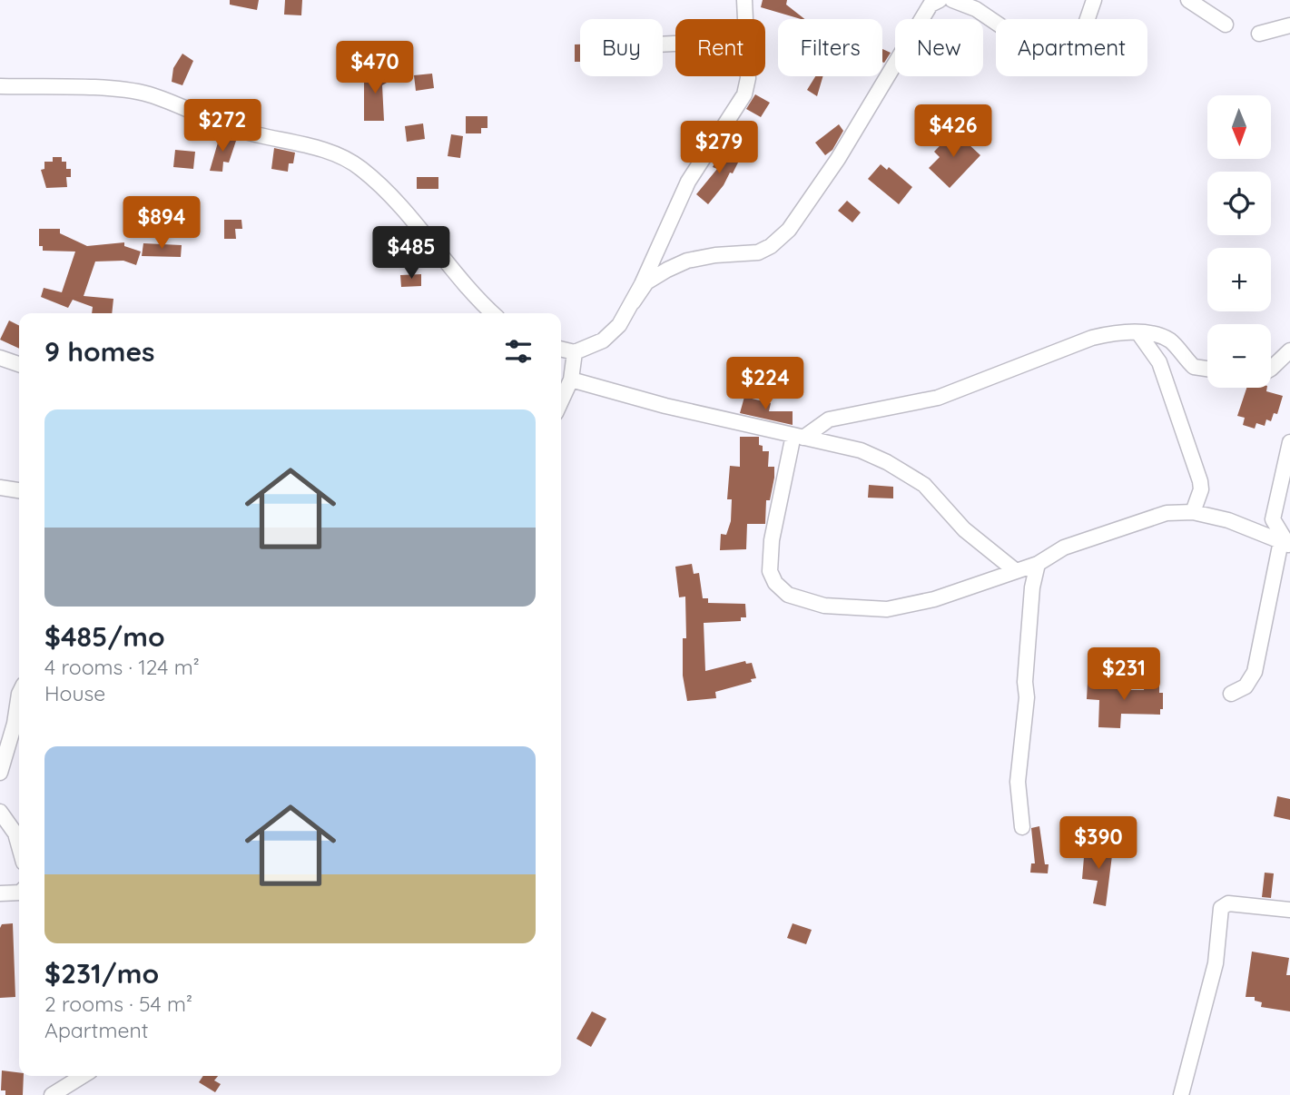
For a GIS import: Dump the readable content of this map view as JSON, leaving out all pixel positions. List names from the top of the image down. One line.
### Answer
{"north":"bottom","page":{"chip":["Buy","Rent","Filters","New","Apartment"],"price":["$470","$272","$426","$279","$894","$485","$224","$231","$390"],"map_buttons":["+","−"],"heading":"9 homes","list":[{"name":"$485/mo","note":"4 rooms · 124 m² · House"},{"name":"$231/mo","note":"2 rooms · 54 m² · Apartment"}]}}
